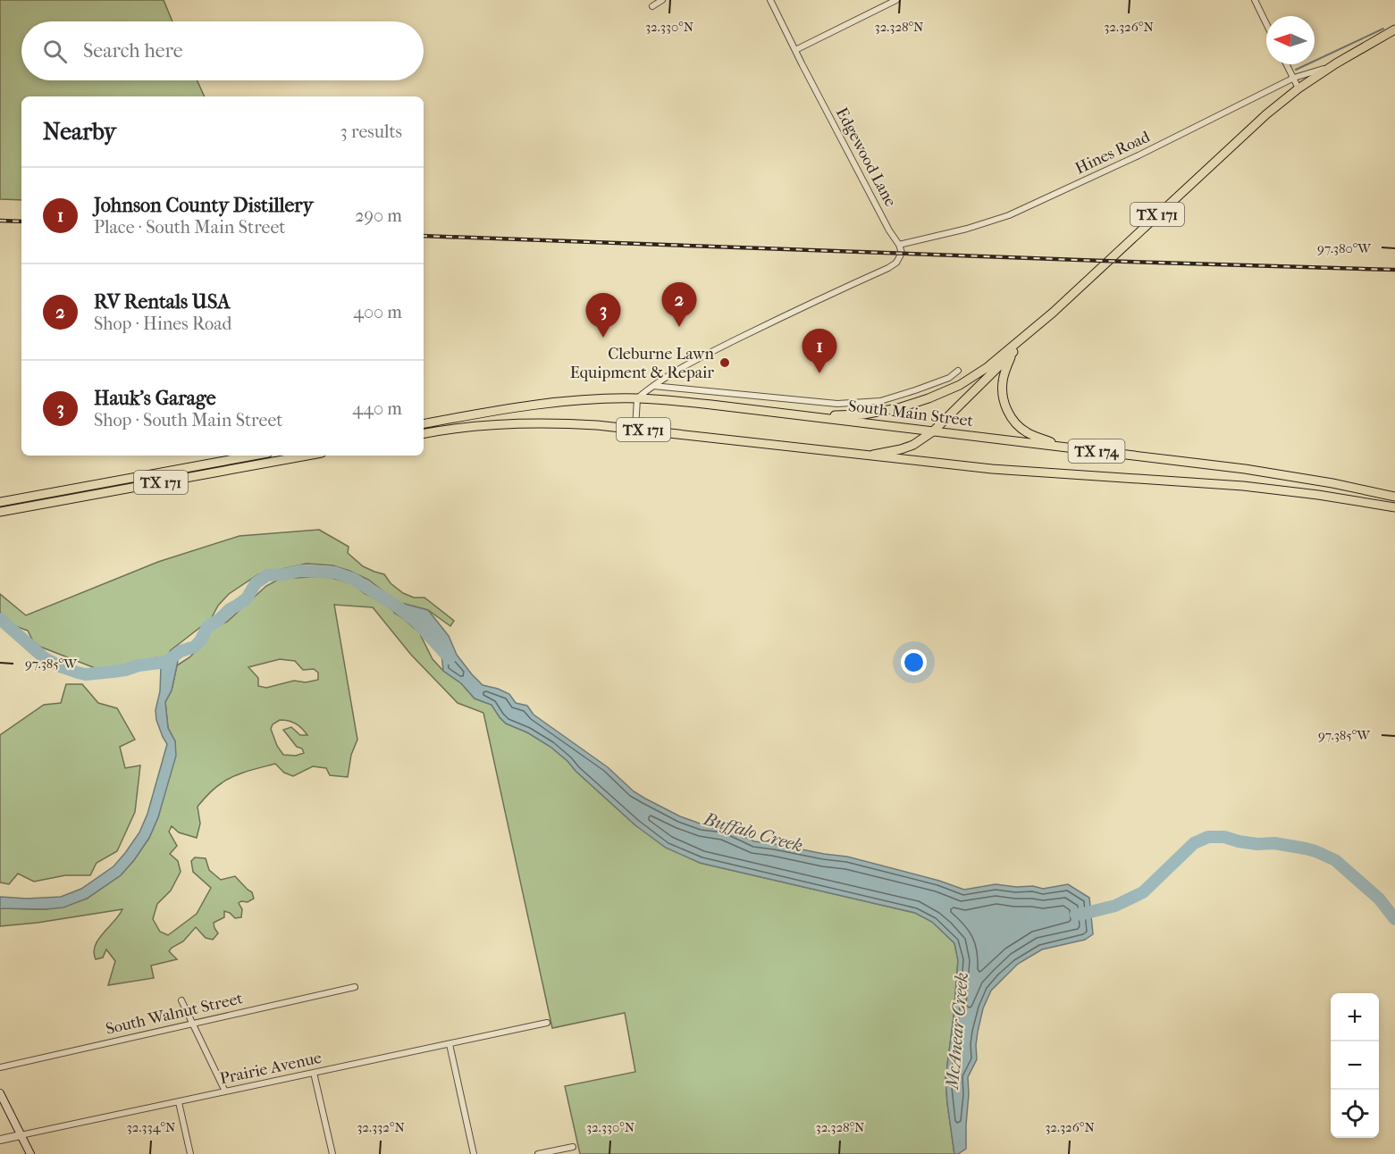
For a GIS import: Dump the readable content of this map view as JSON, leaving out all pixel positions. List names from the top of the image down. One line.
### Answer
{"streets":{"main road":["TX 171","South Main Street","TX 174"],"street":["Hines Road","Edgewood Lane","South Walnut Street","Prairie Avenue"]},"crossings":[["Hines Road","Edgewood Lane"],["Hines Road","TX 171"],["TX 171","South Main Street"],["TX 171","TX 174"]],"water":["Buffalo Creek","McAnear Creek"],"places":["Cleburne Lawn Equipment & Repair"],"north":"left","page":{"search":"Search here","heading":["Nearby","3 results"],"list":[{"mark":"1","name":"Johnson County Distillery","note":"Place · South Main Street","value":"290 m"},{"mark":"2","name":"RV Rentals USA","note":"Shop · Hines Road","value":"400 m"},{"mark":"3","name":"Hauk's Garage","note":"Shop · South Main Street","value":"440 m"}],"pins":["2","3","1"],"map_buttons":["+","−"]},"coordinates":["32.330°N","32.328°N","32.326°N","97.380°W","97.385°W","32.334°N","32.332°N"]}
